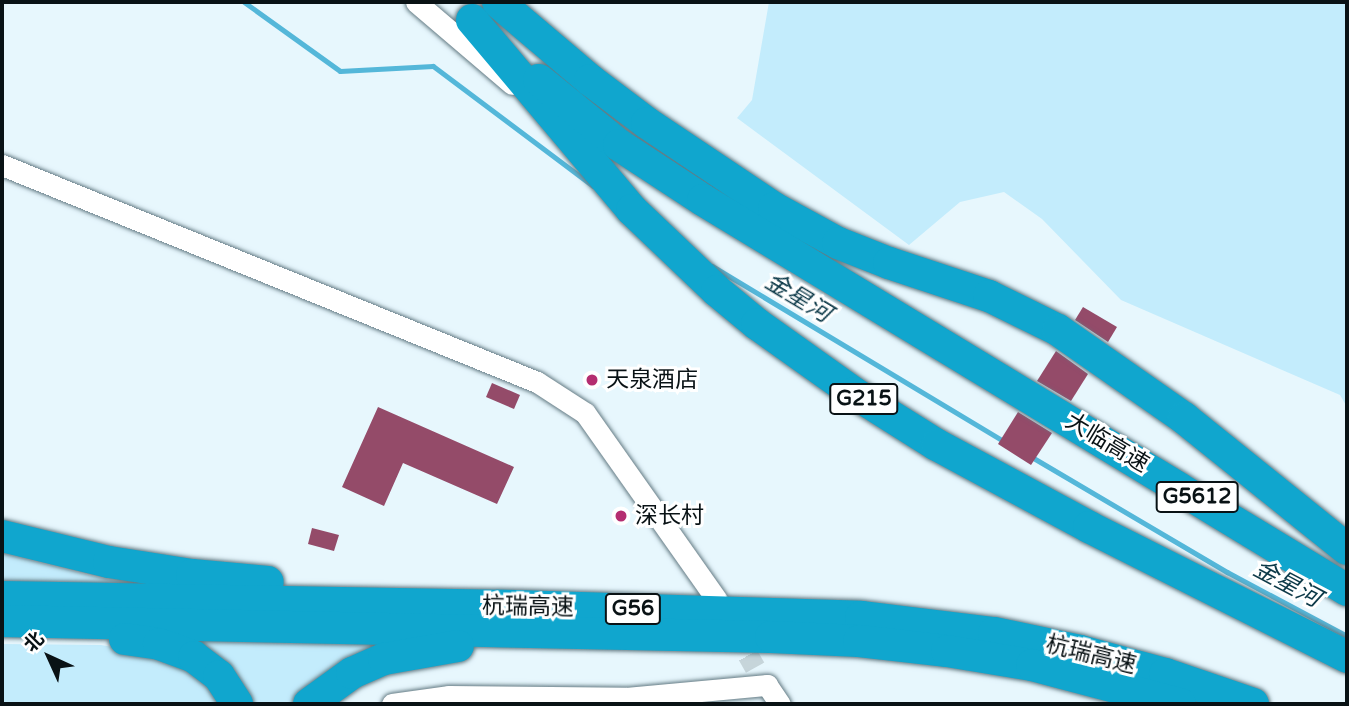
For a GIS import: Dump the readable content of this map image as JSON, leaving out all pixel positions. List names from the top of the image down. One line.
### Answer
{"streets":{"highway":["G215","大临高速","G5612","杭瑞高速","G56"]},"crossings":[["G215","大临高速"]],"water":["金星河"],"places":["天泉酒店","深长村"],"north":"top left"}
